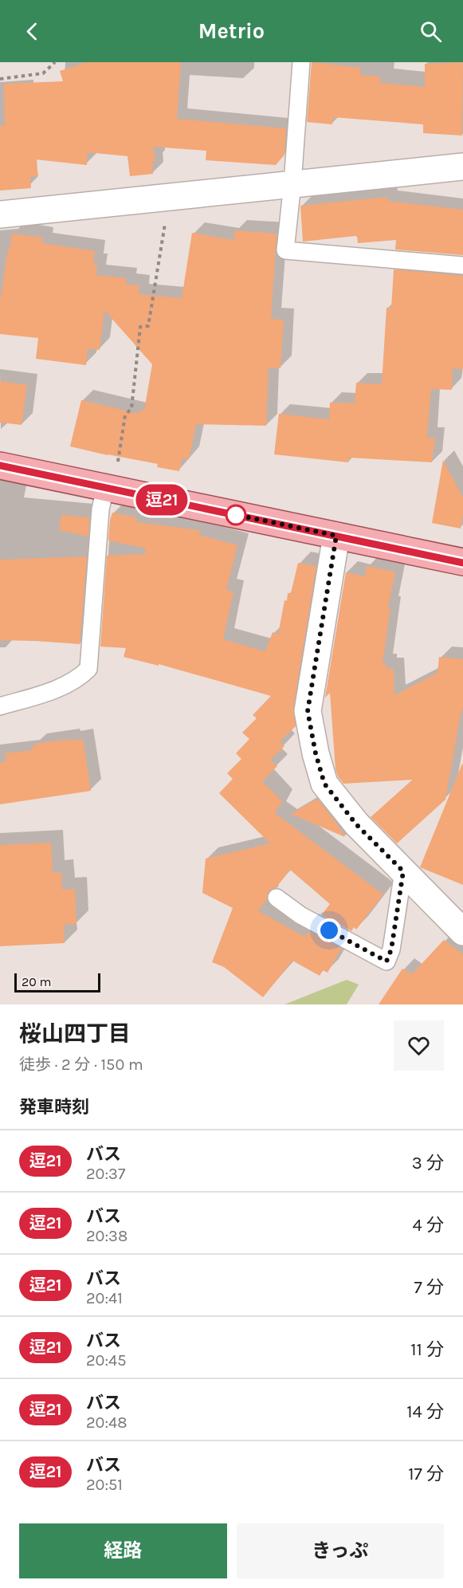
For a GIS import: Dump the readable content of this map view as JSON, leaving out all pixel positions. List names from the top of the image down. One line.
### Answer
{"lines":["bus line 逗21"],"scale_bar":"20 m","page":{"header":"Metrio","on_map":"逗21","scale":"20 m","heading":[["桜山四丁目","徒歩 · 2 分 · 150 m"],"発車時刻"],"list":[{"mark":"逗21","name":"バス","note":"20:37","value":"3 分"},{"mark":"逗21","name":"バス","note":"20:38","value":"4 分"},{"mark":"逗21","name":"バス","note":"20:41","value":"7 分"},{"mark":"逗21","name":"バス","note":"20:45","value":"11 分"},{"mark":"逗21","name":"バス","note":"20:48","value":"14 分"},{"mark":"逗21","name":"バス","note":"20:51","value":"17 分"}],"buttons":["経路","きっぷ"]}}
